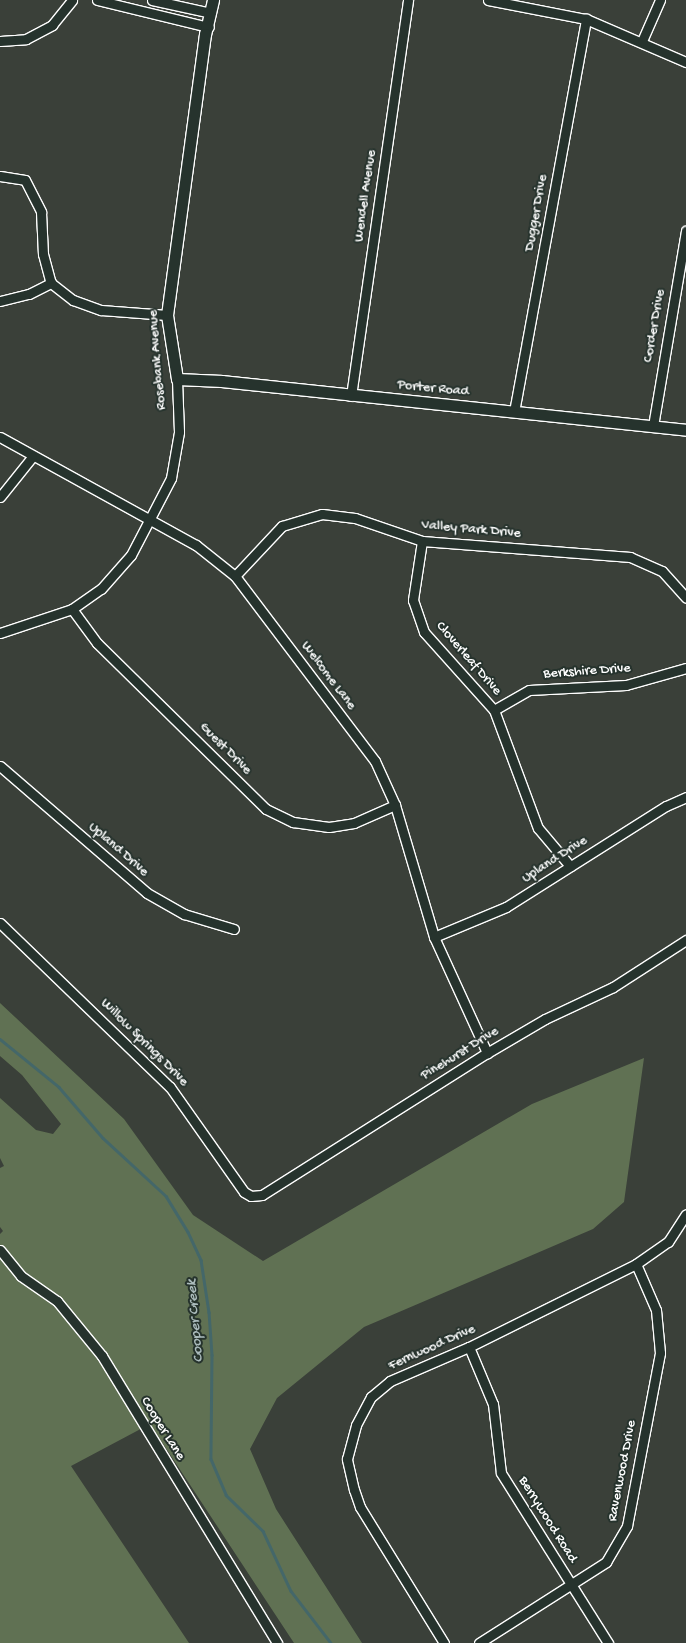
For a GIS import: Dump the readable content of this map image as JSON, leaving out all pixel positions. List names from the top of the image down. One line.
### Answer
{"streets":{"street":["Wendell Avenue","Dugger Drive","Corder Drive","Rosebank Avenue","Porter Road","Valley Park Drive","Cloverleaf Drive","Berkshire Drive","Welcome Lane","Guest Drive","Upland Drive","Willow Springs Drive","Pinehurst Drive","Fernwood Drive","Cooper Lane","Ravenwood Drive","Berrywood Road"]},"crossings":[["Wendell Avenue","Porter Road"],["Dugger Drive","Porter Road"],["Corder Drive","Porter Road"],["Rosebank Avenue","Porter Road"],["Rosebank Avenue","Welcome Lane"],["Rosebank Avenue","Guest Drive"],["Valley Park Drive","Cloverleaf Drive"],["Valley Park Drive","Welcome Lane"],["Cloverleaf Drive","Berkshire Drive"],["Cloverleaf Drive","Upland Drive"],["Welcome Lane","Guest Drive"],["Welcome Lane","Upland Drive"],["Welcome Lane","Pinehurst Drive"],["Willow Springs Drive","Pinehurst Drive"],["Fernwood Drive","Ravenwood Drive"],["Fernwood Drive","Berrywood Road"],["Ravenwood Drive","Berrywood Road"]],"water":["Cooper Creek"]}
